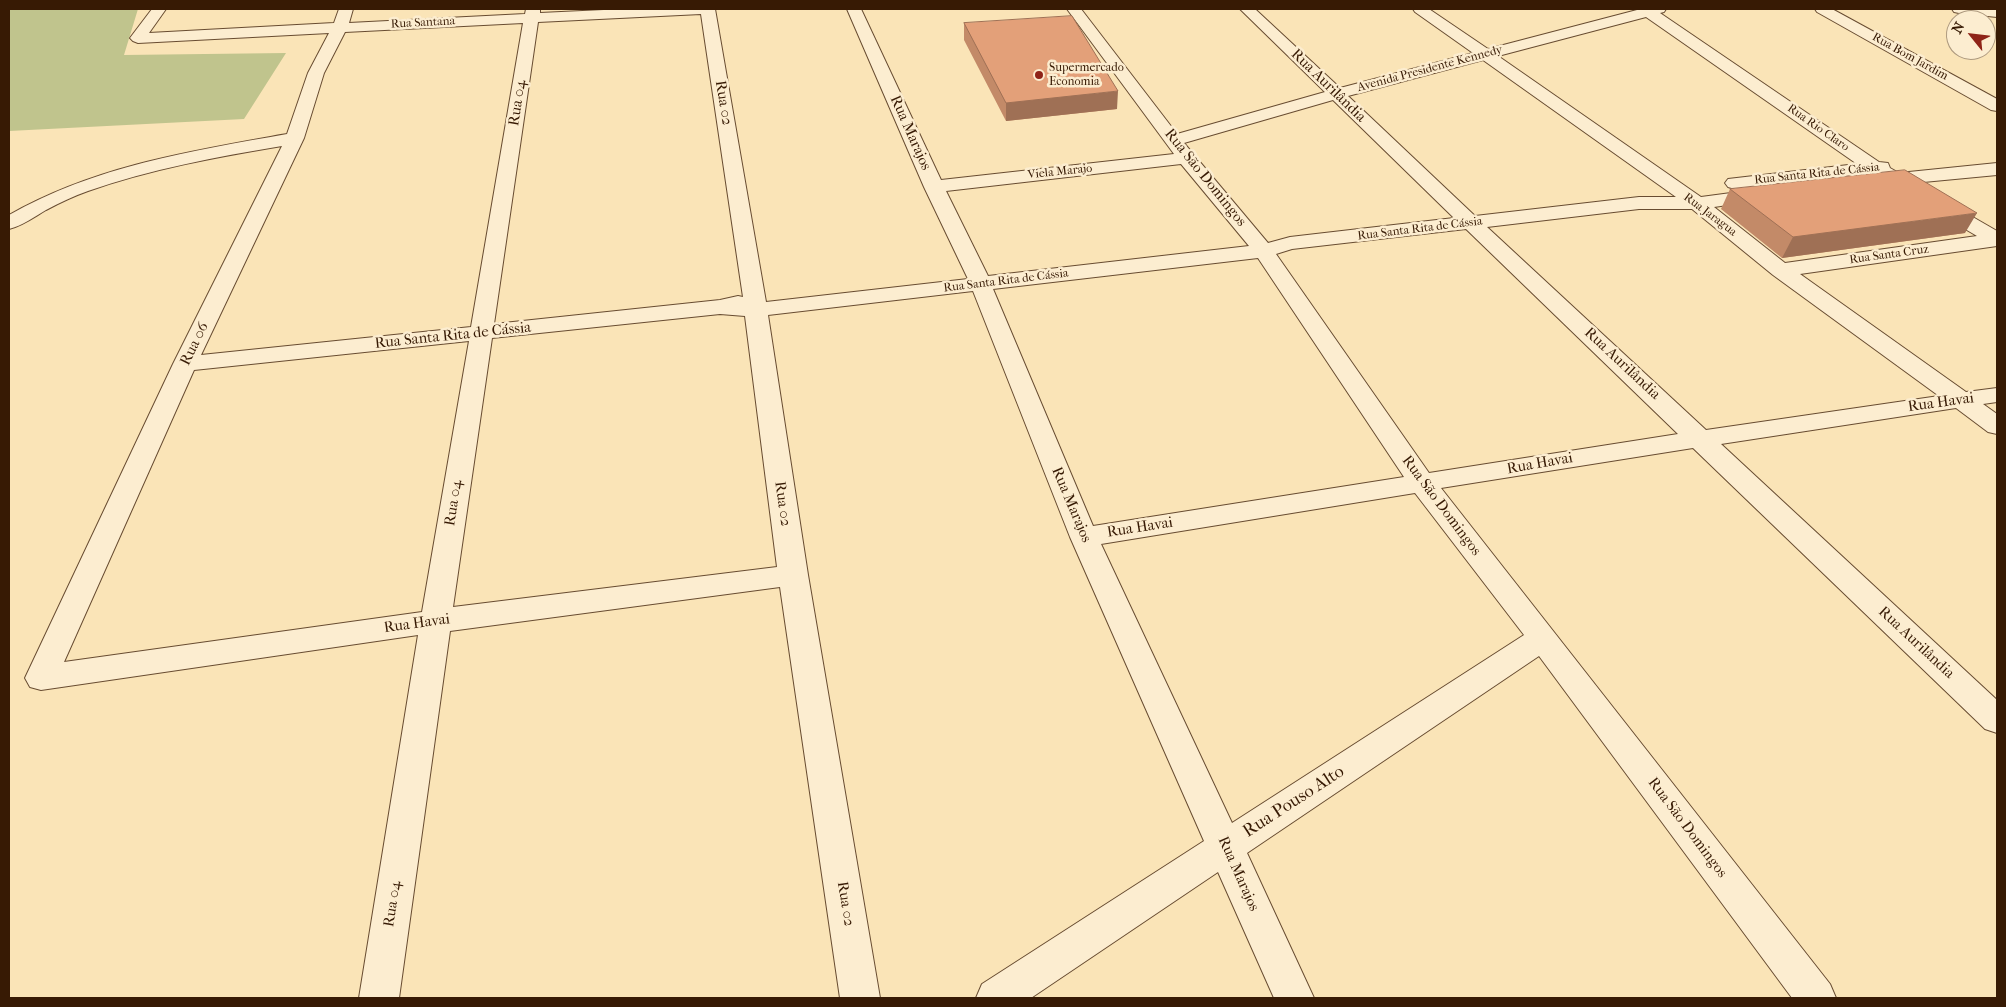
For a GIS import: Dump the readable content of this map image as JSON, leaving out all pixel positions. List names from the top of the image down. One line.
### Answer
{"streets":{"street":["Rua Santana","Rua Bom Jardim","Avenida Presidente Kennedy","Rua Aurilândia","Rua 04","Rua 02","Rua Rio Claro","Rua Marajos","Viela Marajo","Rua Santa Rita de Cássia","Rua São Domingos","Rua Jaragua","Rua Santa Cruz","Rua 06","Rua Havai","Rua Pouso Alto"]},"crossings":[["Rua Santana","Rua 04"],["Rua Santana","Rua 02"],["Rua Santana","Rua 06"],["Avenida Presidente Kennedy","Rua Aurilândia"],["Avenida Presidente Kennedy","Rua Rio Claro"],["Avenida Presidente Kennedy","Viela Marajo"],["Avenida Presidente Kennedy","Rua São Domingos"],["Avenida Presidente Kennedy","Rua Jaragua"],["Rua Aurilândia","Rua Santa Rita de Cássia"],["Rua Aurilândia","Rua Havai"],["Rua 04","Rua Santa Rita de Cássia"],["Rua 04","Rua Havai"],["Rua 02","Rua Santa Rita de Cássia"],["Rua 02","Rua Havai"],["Rua Rio Claro","Rua Santa Rita de Cássia"],["Rua Rio Claro","Rua Santa Cruz"],["Rua Marajos","Viela Marajo"],["Rua Marajos","Rua Santa Rita de Cássia"],["Rua Marajos","Rua Havai"],["Rua Marajos","Rua Pouso Alto"],["Viela Marajo","Rua São Domingos"],["Rua Santa Rita de Cássia","Rua São Domingos"],["Rua Santa Rita de Cássia","Rua Jaragua"],["Rua Santa Rita de Cássia","Rua 06"],["Rua São Domingos","Rua Havai"],["Rua São Domingos","Rua Pouso Alto"],["Rua Jaragua","Rua Santa Cruz"],["Rua Jaragua","Rua Havai"],["Rua 06","Rua Havai"]],"places":["Supermercado Economia"],"north":"top left"}
